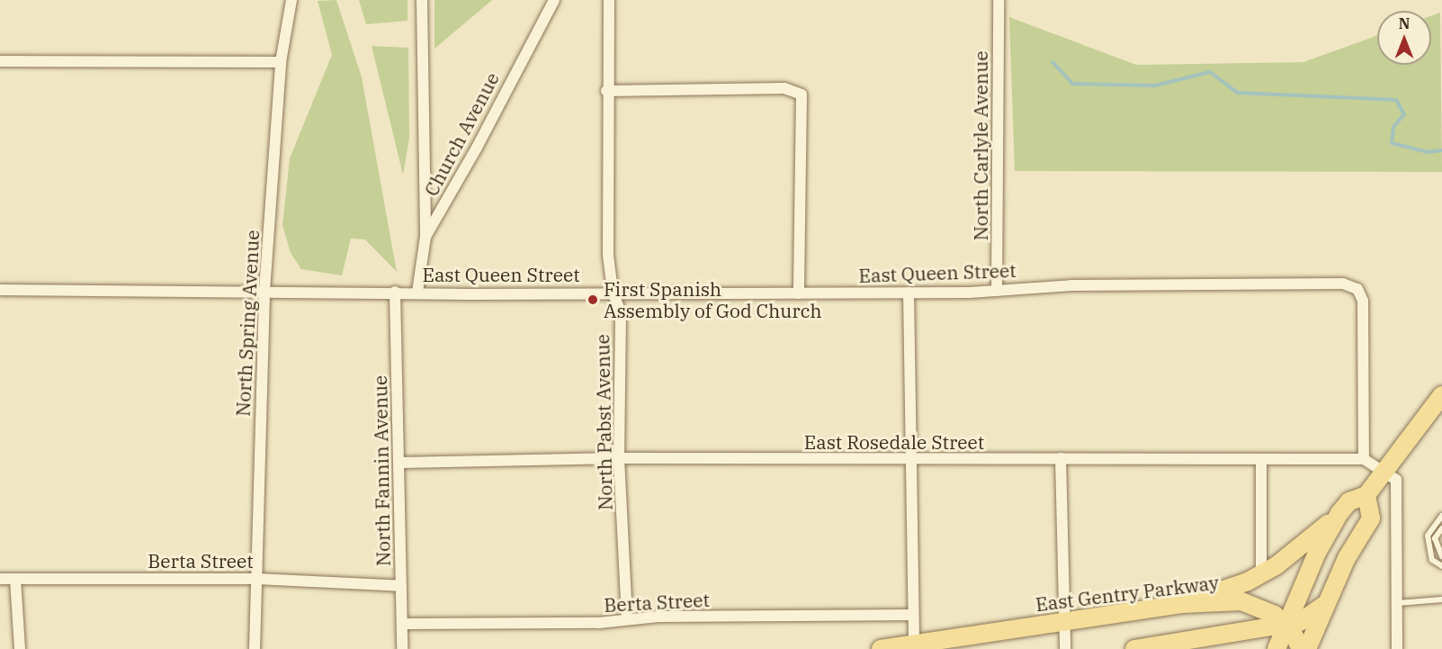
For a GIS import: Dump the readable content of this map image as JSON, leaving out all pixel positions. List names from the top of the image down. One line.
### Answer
{"streets":{"main road":["East Gentry Parkway"],"street":["Church Avenue","North Carlyle Avenue","East Queen Street","North Spring Avenue","North Pabst Avenue","East Rosedale Street","North Fannin Avenue","Berta Street"]},"crossings":[["Church Avenue","East Queen Street"],["North Carlyle Avenue","East Queen Street"],["East Queen Street","North Spring Avenue"],["East Queen Street","North Pabst Avenue"],["East Queen Street","East Rosedale Street"],["East Queen Street","North Fannin Avenue"],["North Spring Avenue","Berta Street"],["North Pabst Avenue","East Rosedale Street"],["North Pabst Avenue","Berta Street"],["East Rosedale Street","North Fannin Avenue"],["North Fannin Avenue","Berta Street"]],"places":["First Spanish Assembly of God Church"],"north":"top"}
